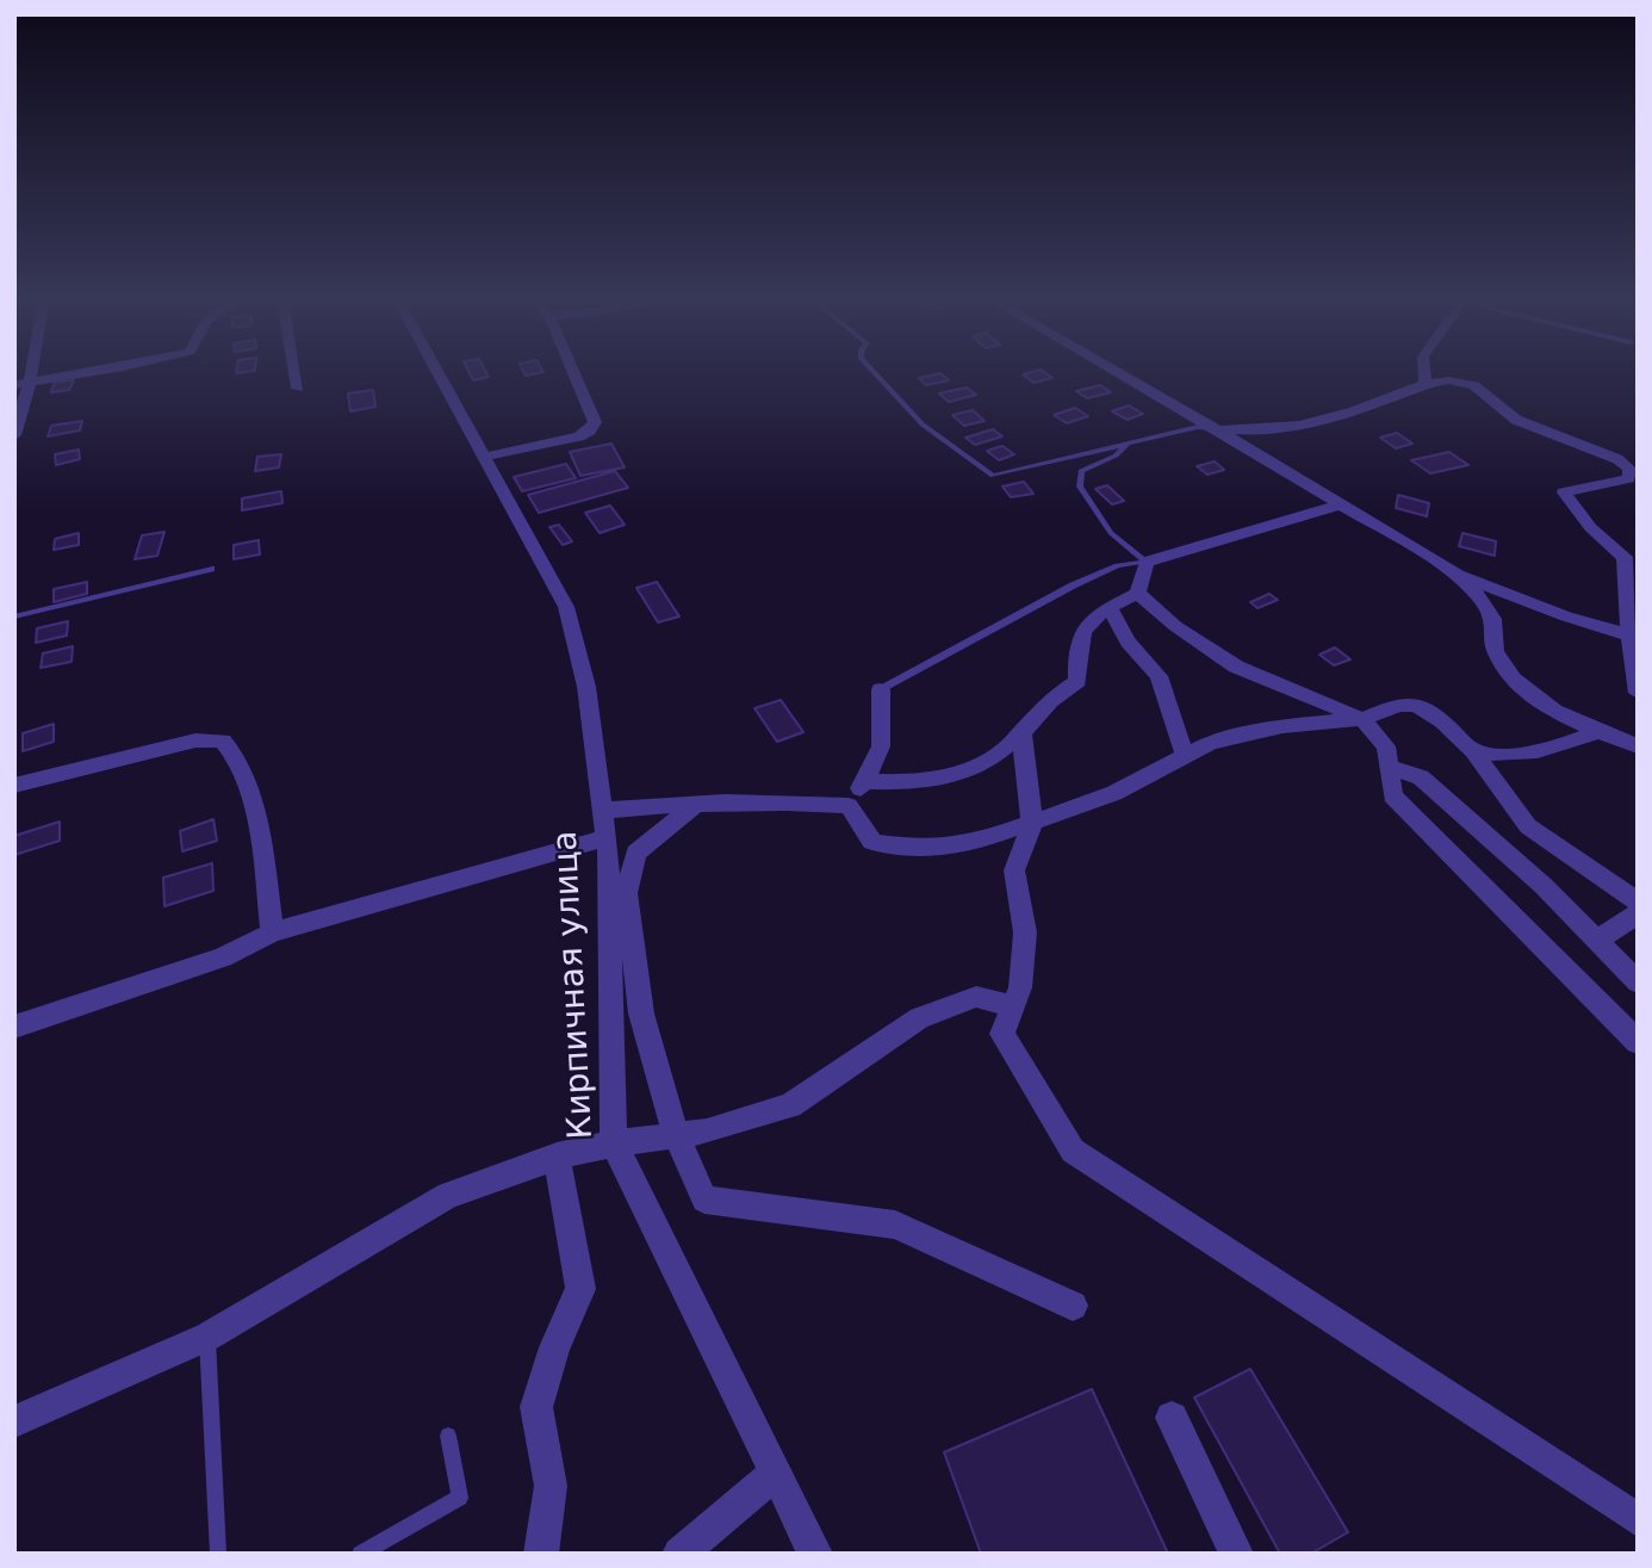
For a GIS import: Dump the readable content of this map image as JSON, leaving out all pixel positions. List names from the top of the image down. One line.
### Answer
{"streets":{"street":["Кирпичная улица"]}}
